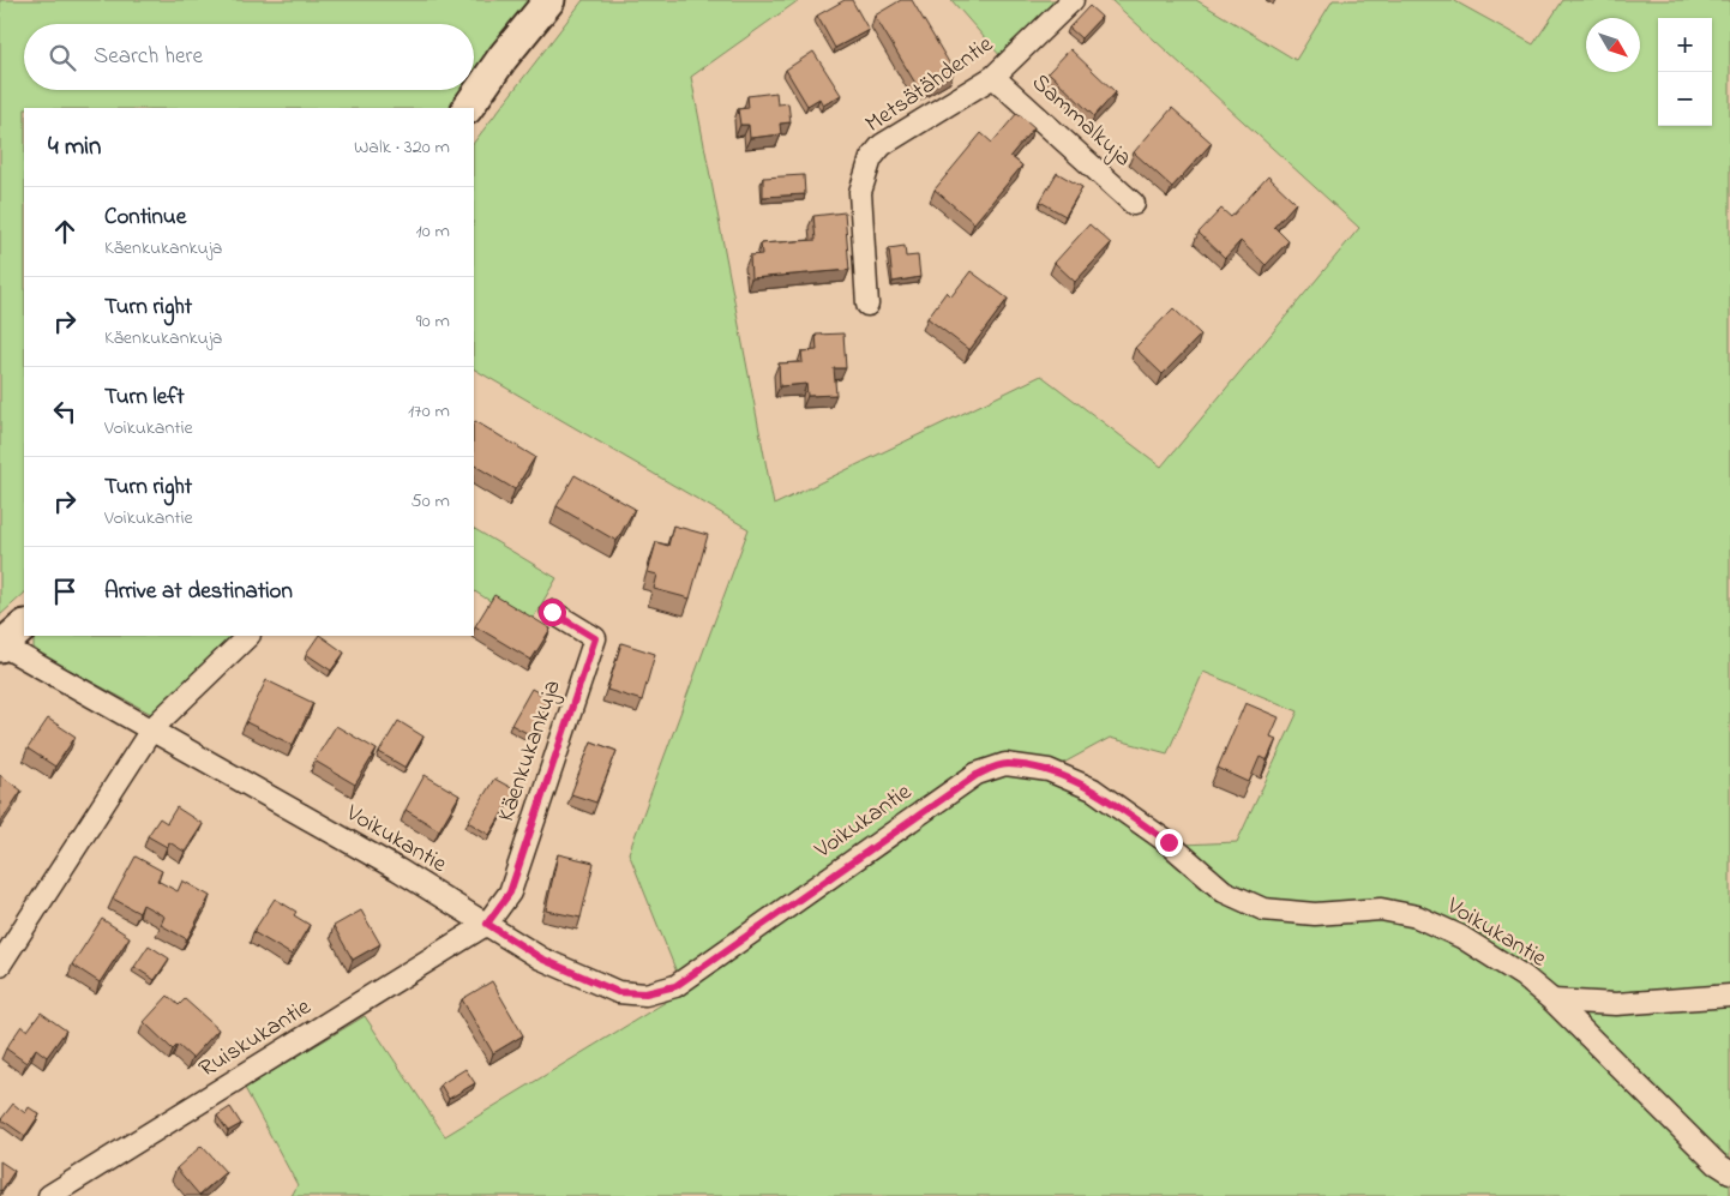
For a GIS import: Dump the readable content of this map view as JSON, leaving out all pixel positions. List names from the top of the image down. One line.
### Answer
{"streets":{"street":["Metsätähdentie","Sammalkuja","Käenkukankuja","Voikukantie","Ruiskukantie"]},"crossings":[["Metsätähdentie","Sammalkuja"],["Käenkukankuja","Voikukantie"],["Käenkukankuja","Ruiskukantie"],["Voikukantie","Ruiskukantie"]],"north":"bottom right","page":{"map_buttons":["+","−"],"search":"Search here","heading":["4 min","Walk · 320 m"],"list":[["Continue","Käenkukankuja","10 m"],["Turn right","Käenkukankuja","90 m"],["Turn left","Voikukantie","170 m"],["Turn right","Voikukantie","50 m"],"Arrive at destination"]}}
